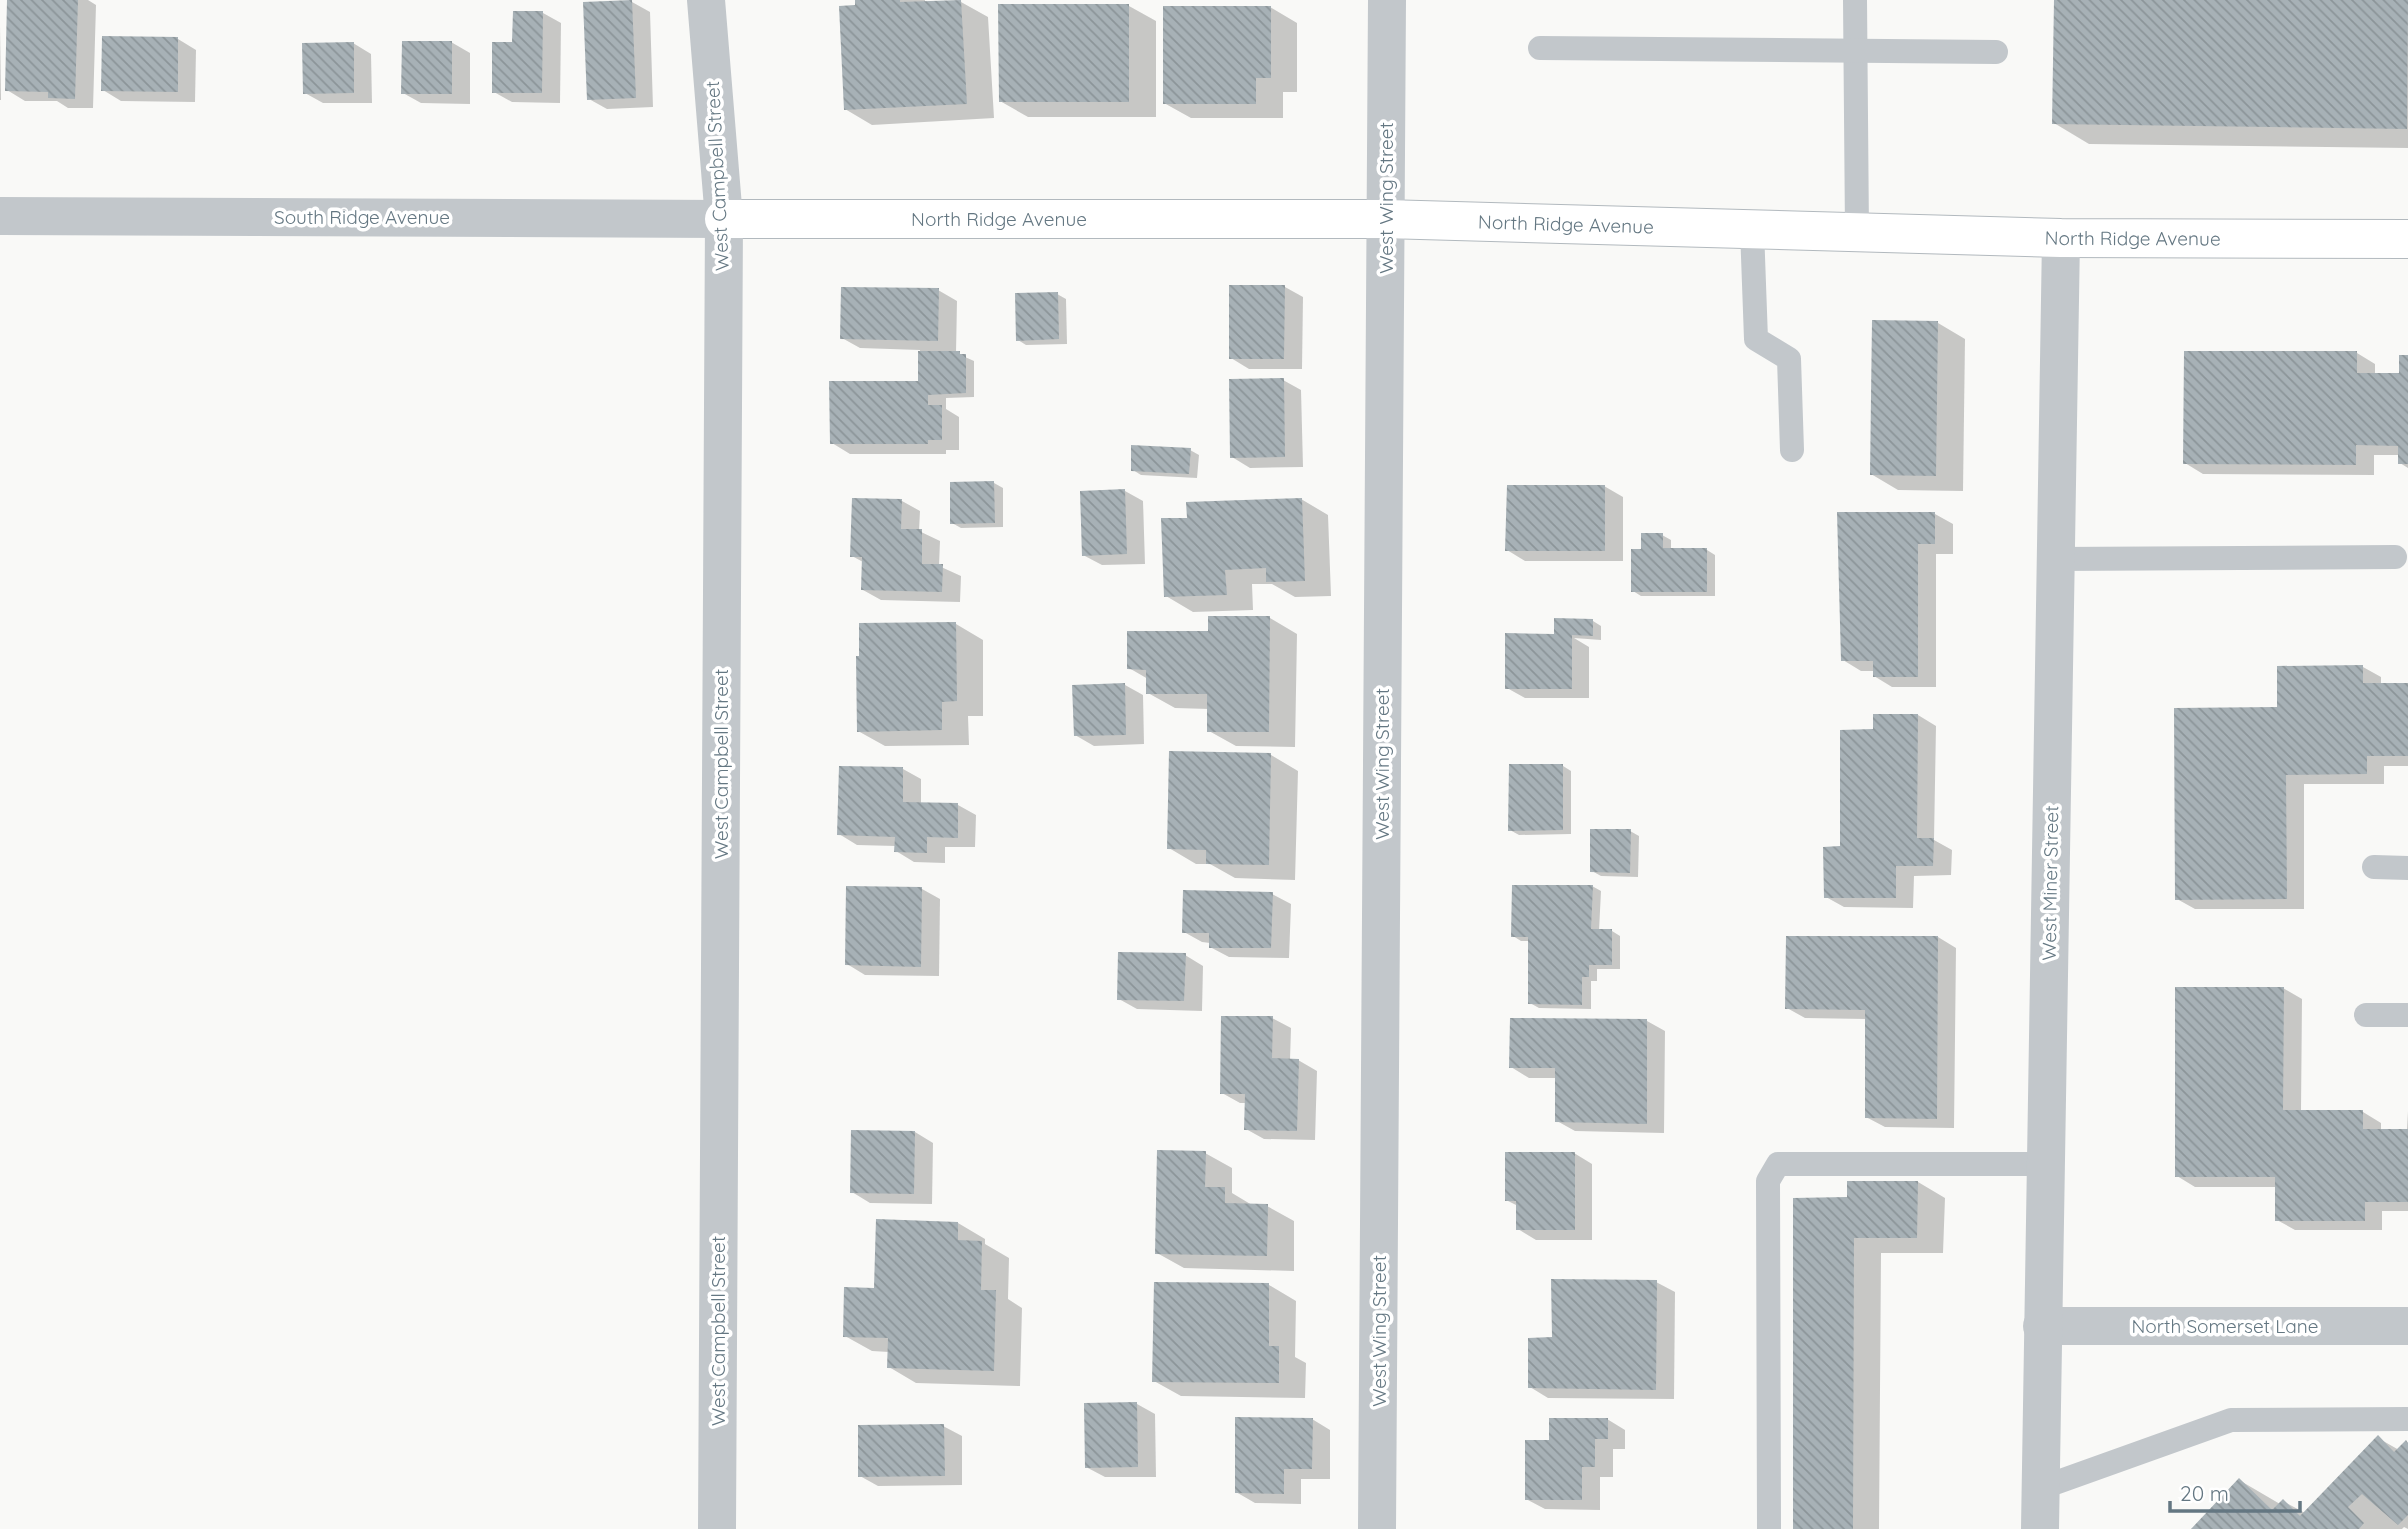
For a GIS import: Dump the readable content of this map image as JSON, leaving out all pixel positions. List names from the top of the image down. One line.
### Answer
{"streets":{"street":["West Campbell Street","West Wing Street","South Ridge Avenue","North Ridge Avenue","West Miner Street","North Somerset Lane"]},"crossings":[["West Campbell Street","South Ridge Avenue"],["West Campbell Street","North Ridge Avenue"],["West Wing Street","North Ridge Avenue"],["South Ridge Avenue","North Ridge Avenue"],["North Ridge Avenue","West Miner Street"],["West Miner Street","North Somerset Lane"]],"scale_bar":"20 m"}
